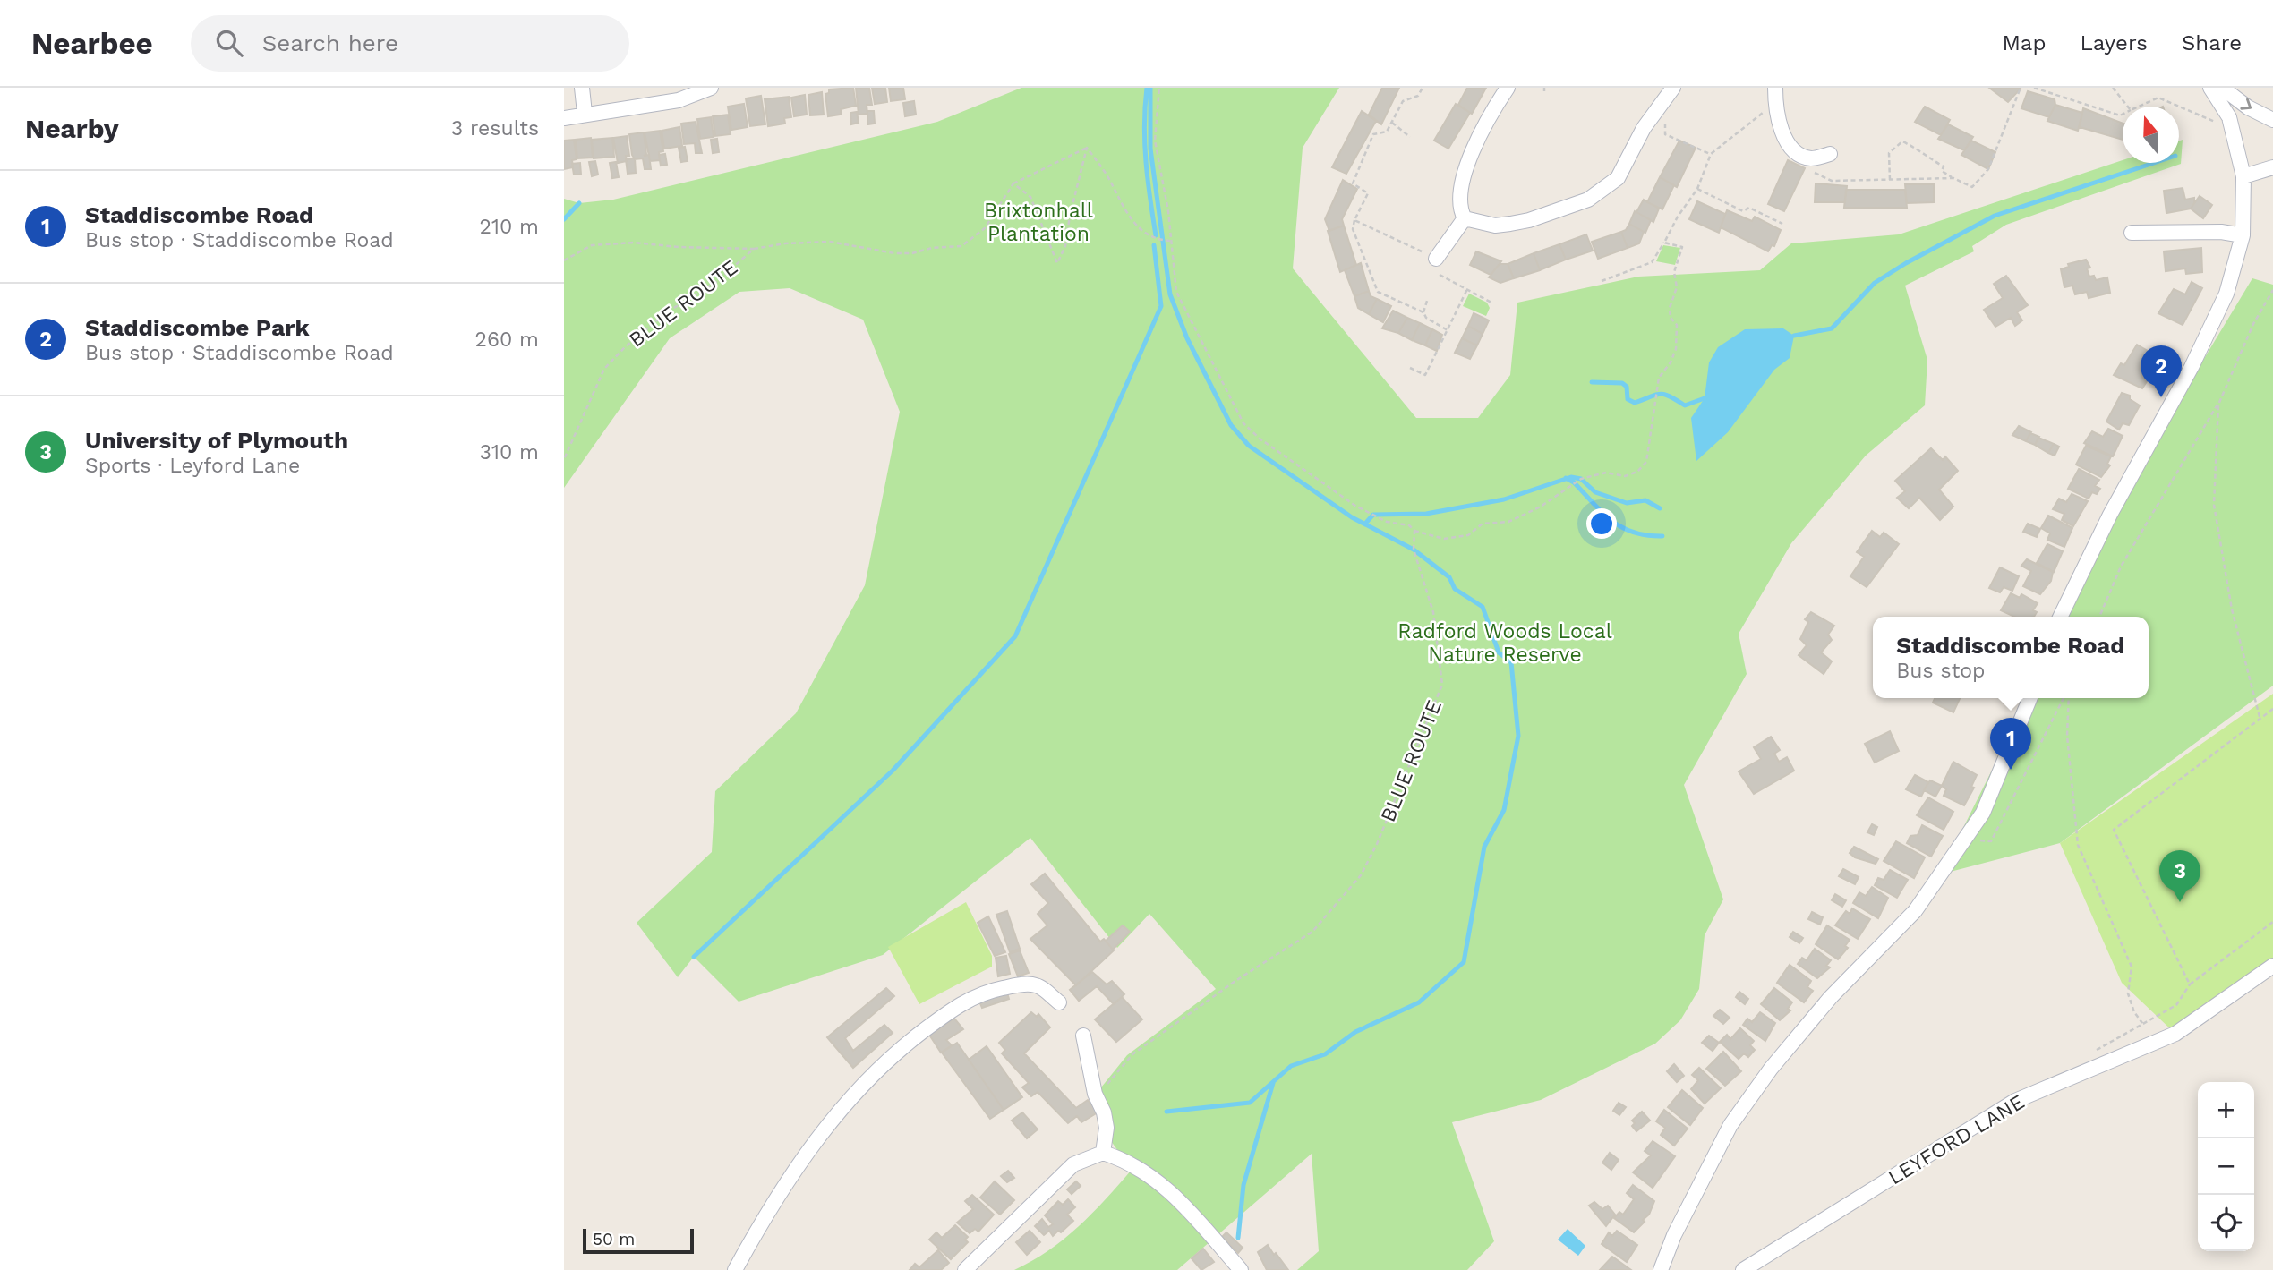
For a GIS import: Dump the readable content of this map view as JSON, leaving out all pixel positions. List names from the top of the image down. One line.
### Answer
{"streets":{"street":["LEYFORD LANE"],"path":["BLUE ROUTE"]},"parks":["Brixtonhall Plantation","Radford Woods Local Nature Reserve"],"scale_bar":"50 m","north":"top","page":{"header":"Nearbee","search":"Search here","nav":["Map","Layers","Share"],"heading":["Nearby","3 results"],"list":[{"mark":"1","name":"Staddiscombe Road","note":"Bus stop · Staddiscombe Road","value":"210 m"},{"mark":"2","name":"Staddiscombe Park","note":"Bus stop · Staddiscombe Road","value":"260 m"},{"mark":"3","name":"University of Plymouth","note":"Sports · Leyford Lane","value":"310 m"}],"pins":["2","1","3"],"popup":["Staddiscombe Road","Bus stop"],"map_buttons":["+","−"],"scale":"50 m"}}
